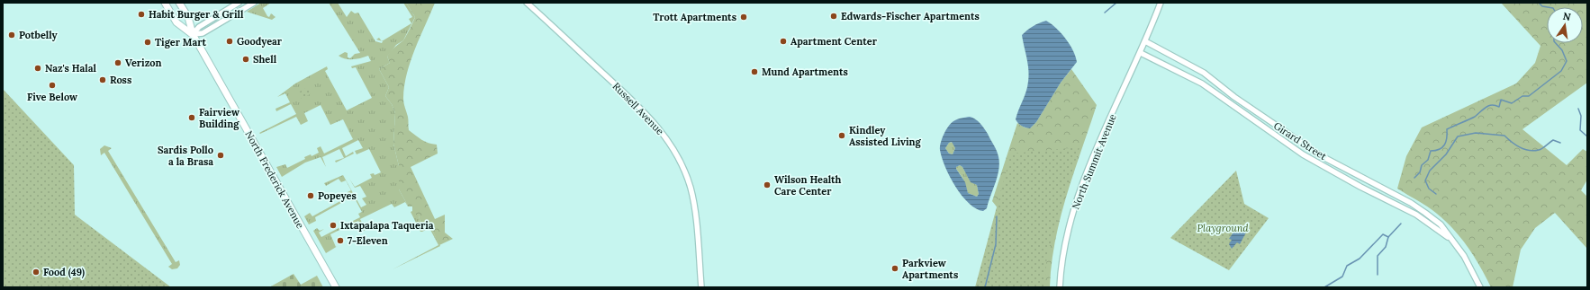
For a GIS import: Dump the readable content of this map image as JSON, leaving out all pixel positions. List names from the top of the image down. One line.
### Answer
{"streets":{"main road":["North Frederick Avenue"],"street":["Russell Avenue","Girard Street","North Summit Avenue"]},"crossings":[["Girard Street","North Summit Avenue"]],"parks":["Playground"],"places":["Habit Burger & Grill","Edwards-Fischer Apartments","Trott Apartments","Potbelly","Goodyear","Apartment Center","Tiger Mart","Shell","Verizon","Naz's Halal","Mund Apartments","Ross","Five Below","Fairview Building","Kindley Assisted Living","Sardis Pollo a la Brasa","Wilson Health Care Center","Popeyes","Ixtapalapa Taqueria","7-Eleven","Parkview Apartments","Food (49)"],"north":"top"}
